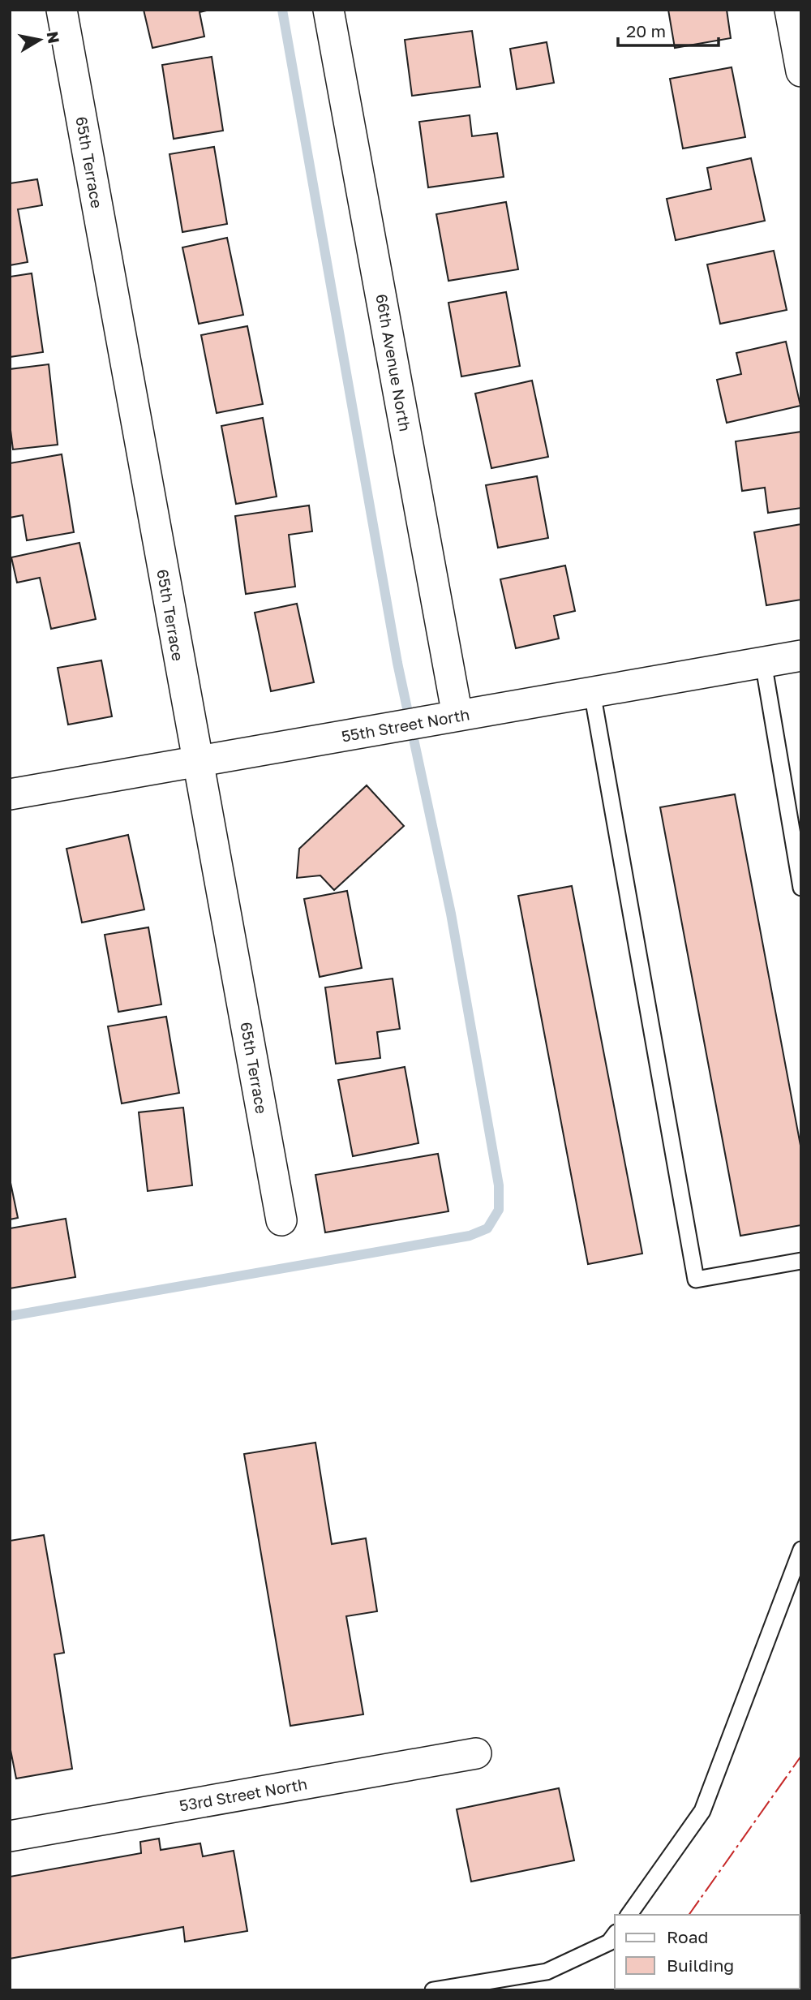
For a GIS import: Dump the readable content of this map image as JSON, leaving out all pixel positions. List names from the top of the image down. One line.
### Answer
{"streets":{"street":["65th Terrace","66th Avenue North","55th Street North","53rd Street North"]},"crossings":[["65th Terrace","55th Street North"],["66th Avenue North","55th Street North"]],"legend":["Road","Building"],"scale_bar":"20 m","north":"right"}
